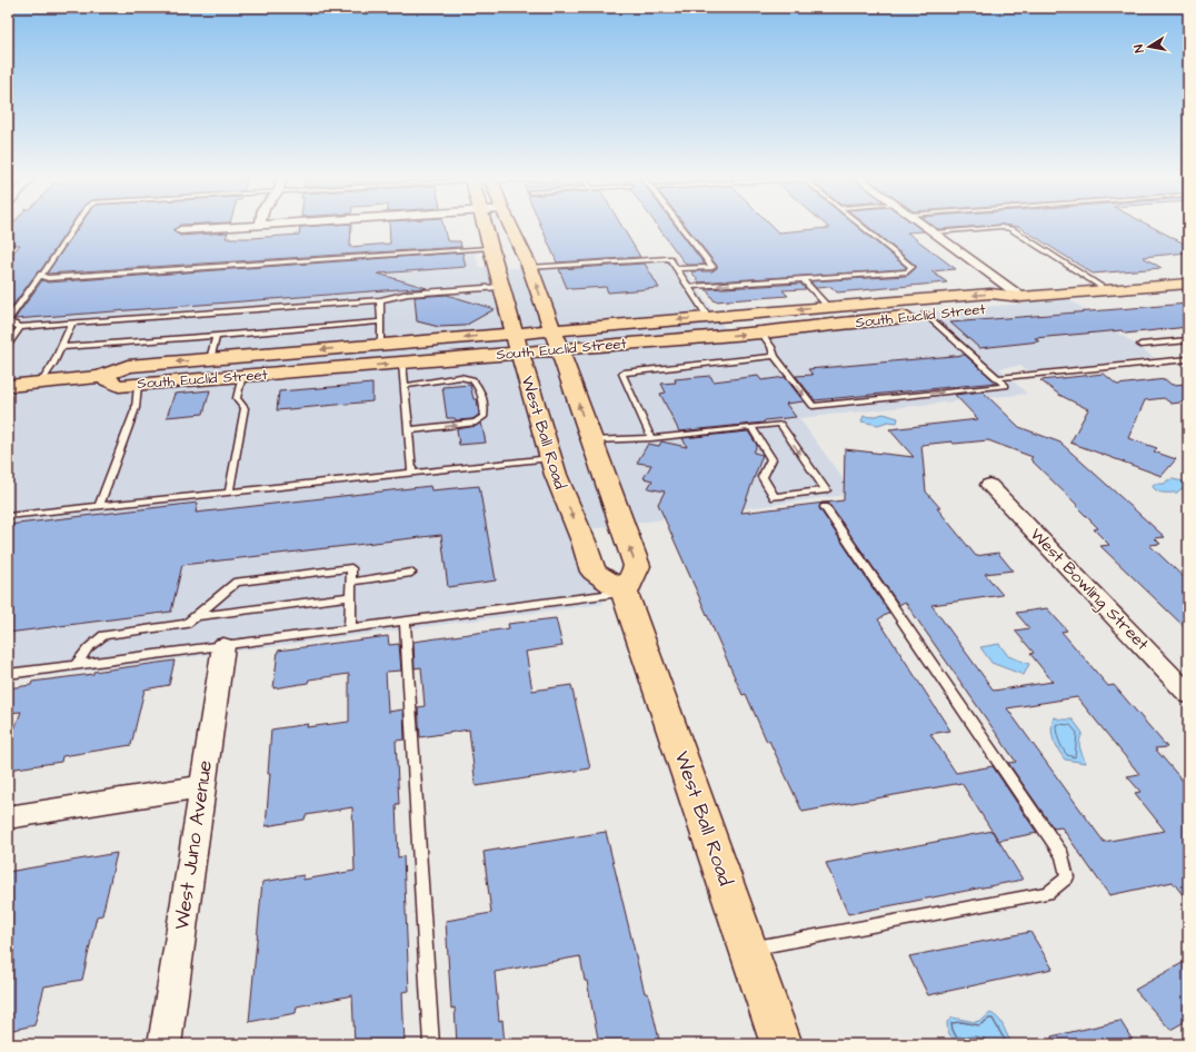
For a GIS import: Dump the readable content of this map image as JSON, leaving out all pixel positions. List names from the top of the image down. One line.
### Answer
{"streets":{"main road":["South Euclid Street","West Ball Road"],"street":["West Bowling Street","West Juno Avenue"]},"crossings":[["South Euclid Street","West Ball Road"]],"north":"left"}
